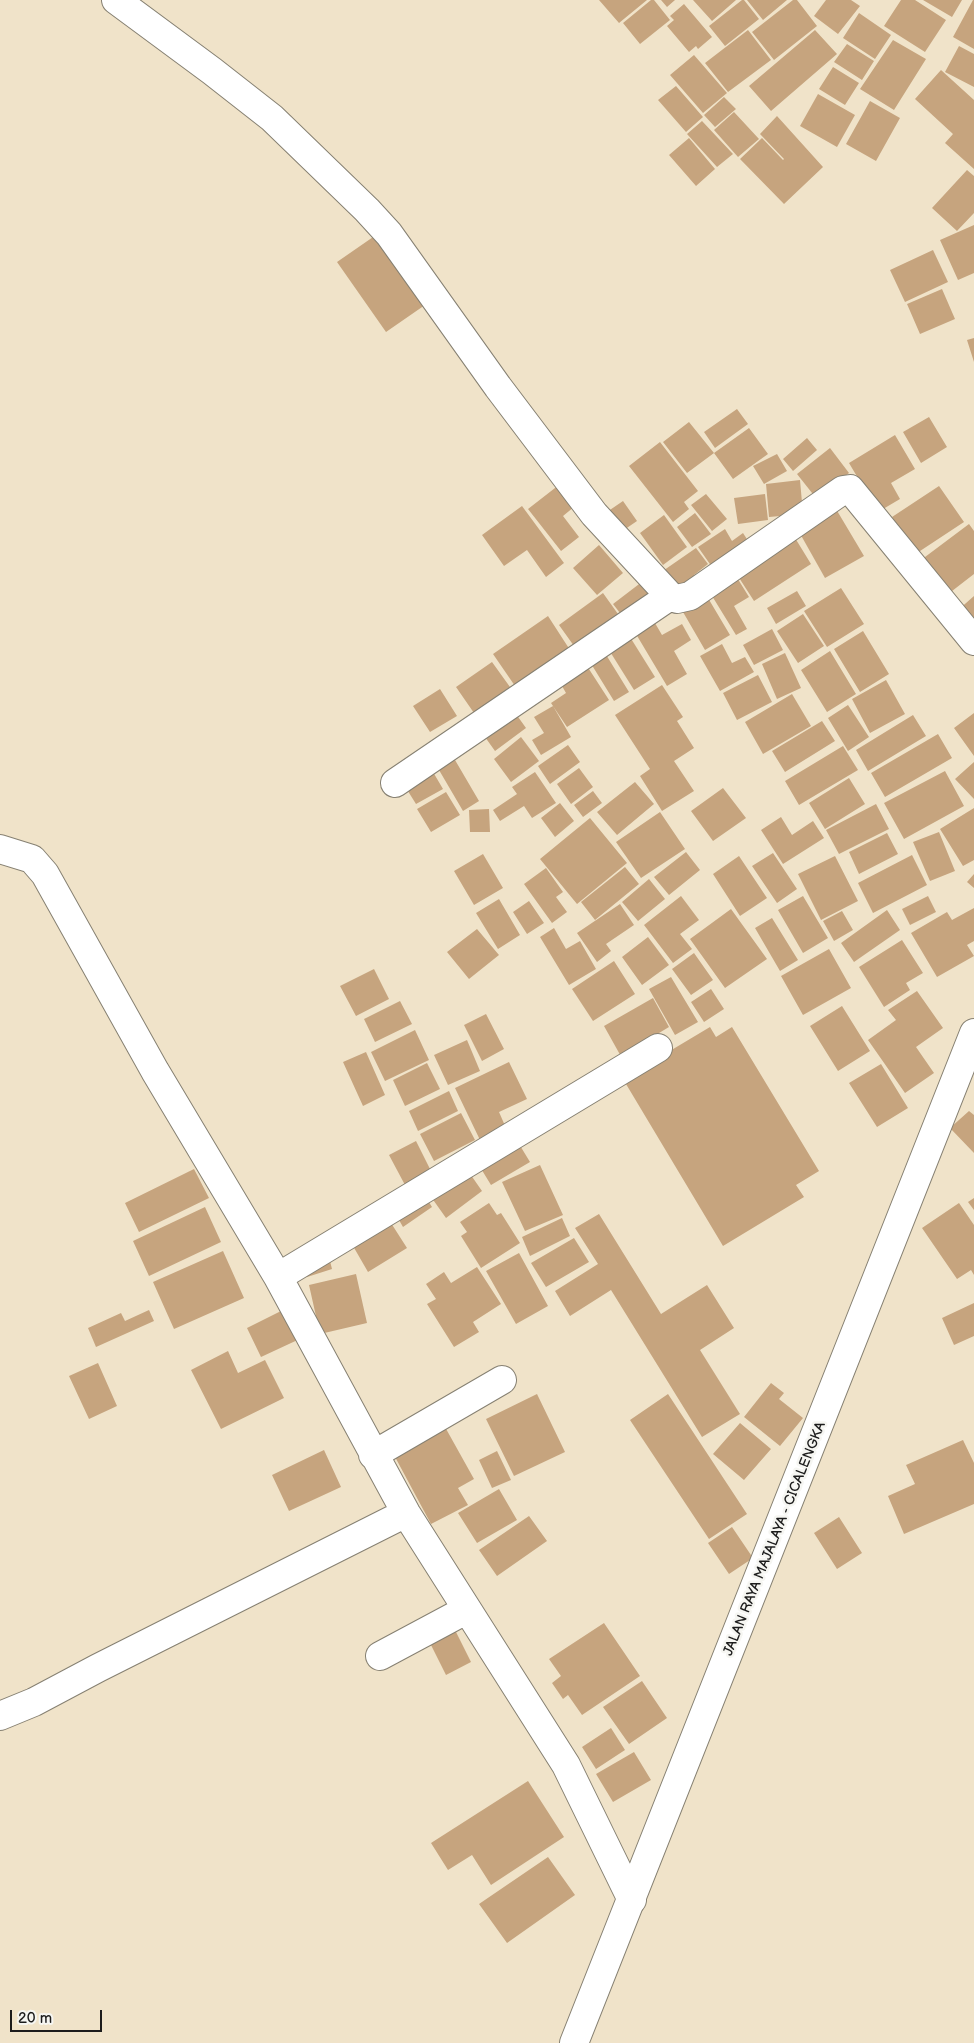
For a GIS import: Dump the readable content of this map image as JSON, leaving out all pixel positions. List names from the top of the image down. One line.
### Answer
{"streets":{"street":["JALAN RAYA MAJALAYA - CICALENGKA"]},"scale_bar":"20 m"}
